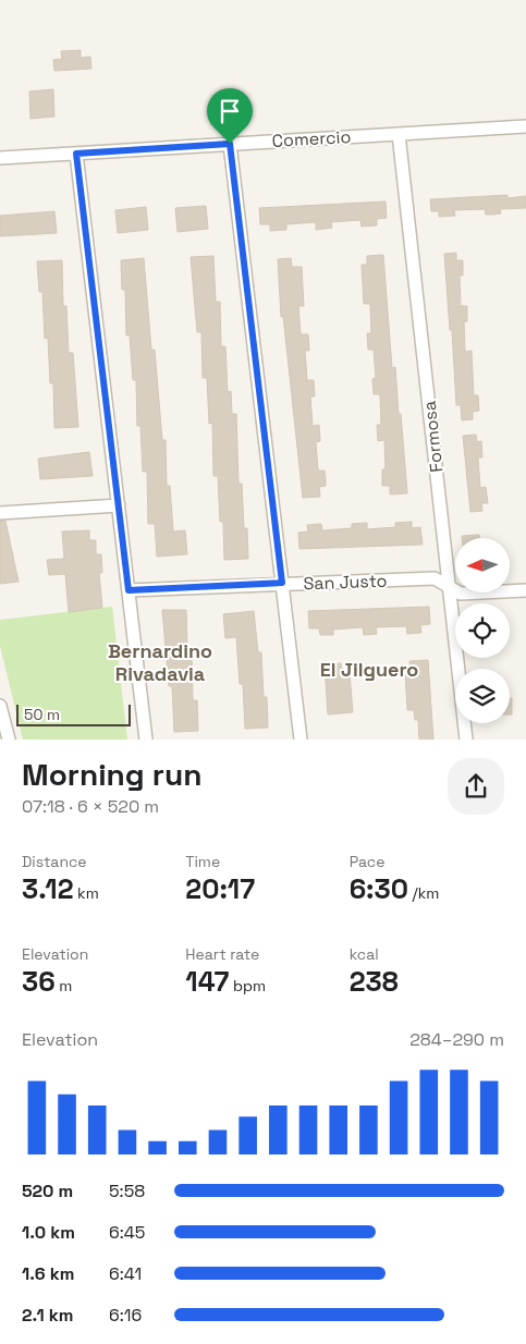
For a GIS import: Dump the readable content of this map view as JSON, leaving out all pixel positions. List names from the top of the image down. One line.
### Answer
{"streets":{"street":["Comercio","Formosa","San Justo"]},"crossings":[["Comercio","Formosa"],["Formosa","San Justo"]],"districts":["Bernardino Rivadavia","El Jilguero"],"scale_bar":"50 m","north":"left","page":{"scale":"50 m","heading":["Morning run","07:18 · 6 × 520 m"],"stats":[["Distance","3.12 km"],["Time","20:17"],["Pace","6:30 /km"],["Elevation","36 m"],["Heart rate","147 bpm"],["kcal","238"]],"chart":["Elevation","284–290 m"],"list":[{"name":"520 m","note":"5:58"},{"name":"1.0 km","note":"6:45"},{"name":"1.6 km","note":"6:41"},{"name":"2.1 km","note":"6:16"}]}}
